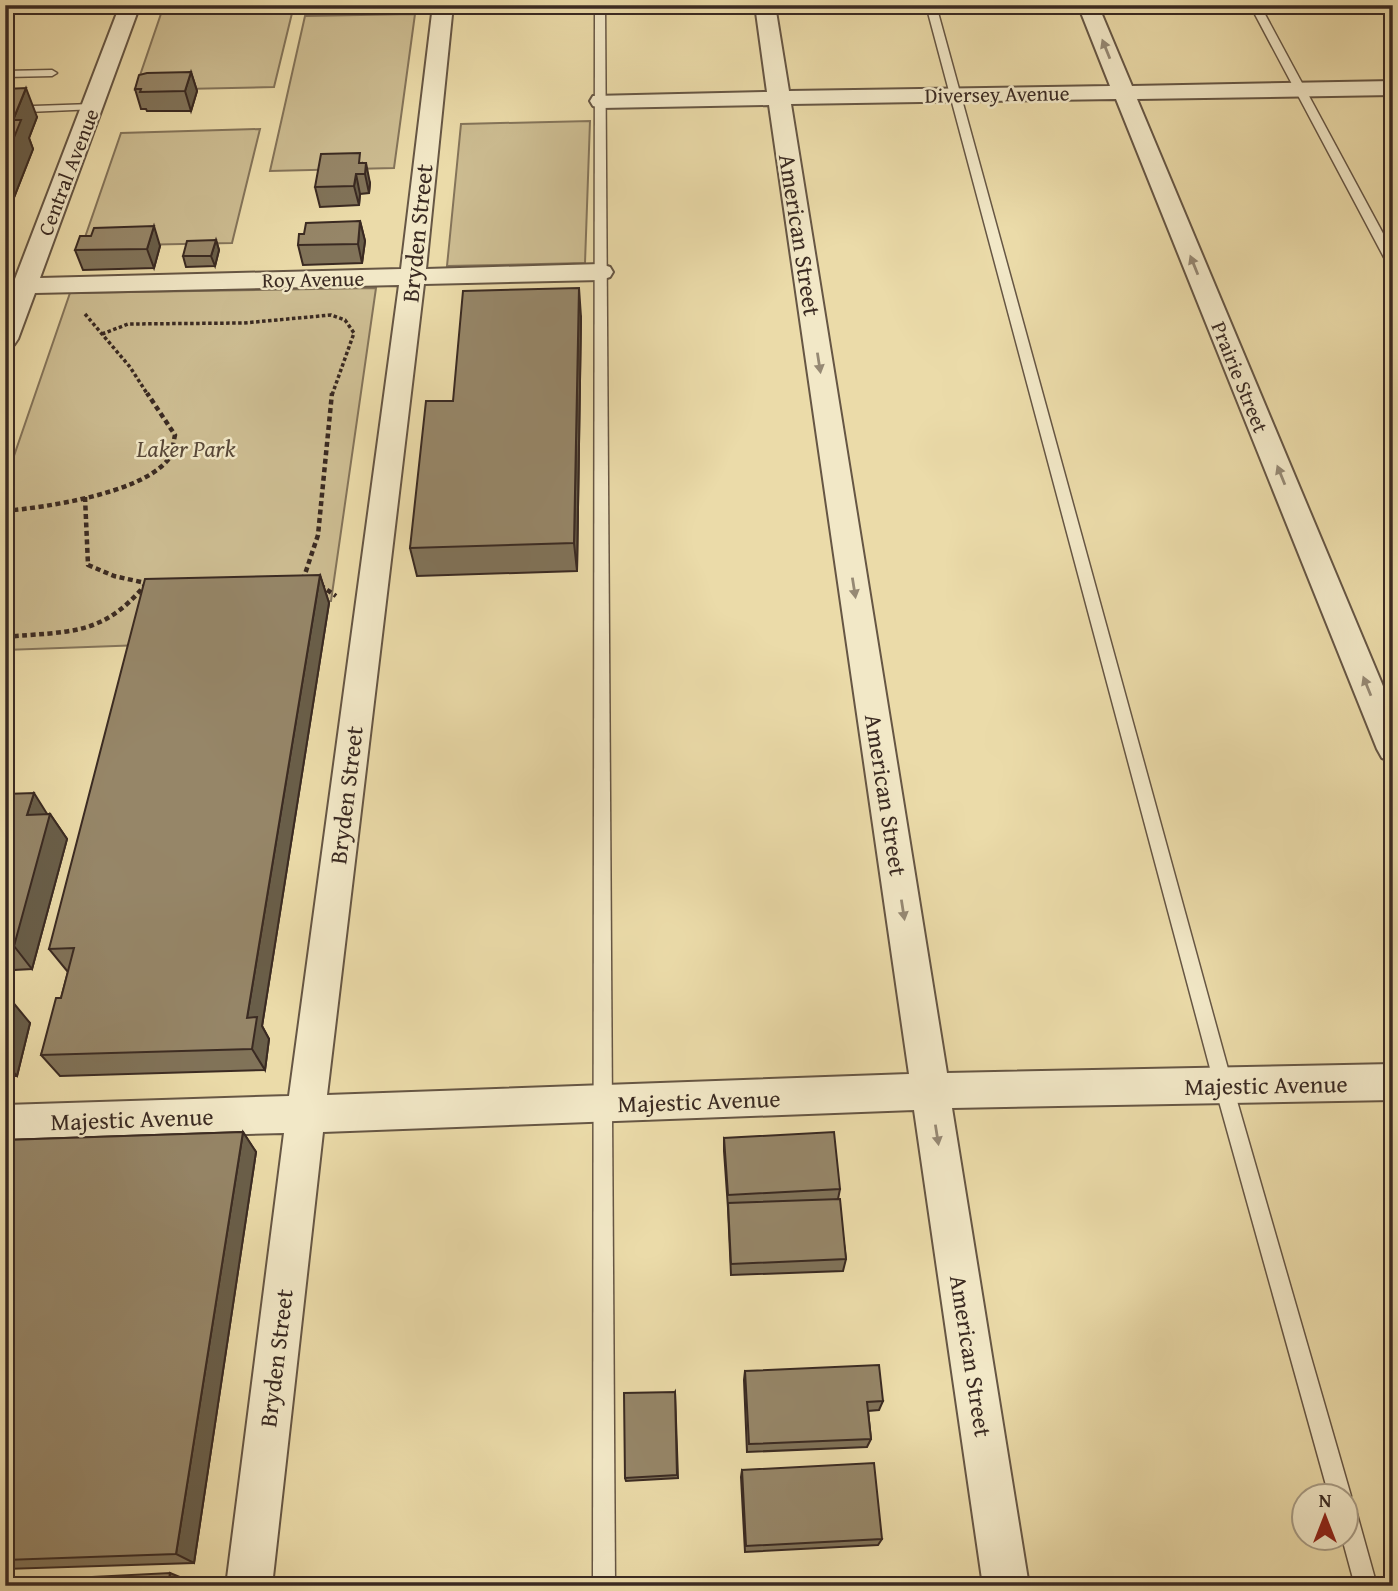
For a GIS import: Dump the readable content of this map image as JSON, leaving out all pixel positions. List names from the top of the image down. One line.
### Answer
{"streets":{"street":["Diversey Avenue","Central Avenue","Bryden Street","American Street","Roy Avenue","Prairie Street","Majestic Avenue"]},"crossings":[["Diversey Avenue","American Street"],["Diversey Avenue","Prairie Street"],["Central Avenue","Roy Avenue"],["Bryden Street","Roy Avenue"],["Bryden Street","Majestic Avenue"],["American Street","Majestic Avenue"]],"one_way":["American Street","Prairie Street"],"parks":["Laker Park"],"north":"top"}
